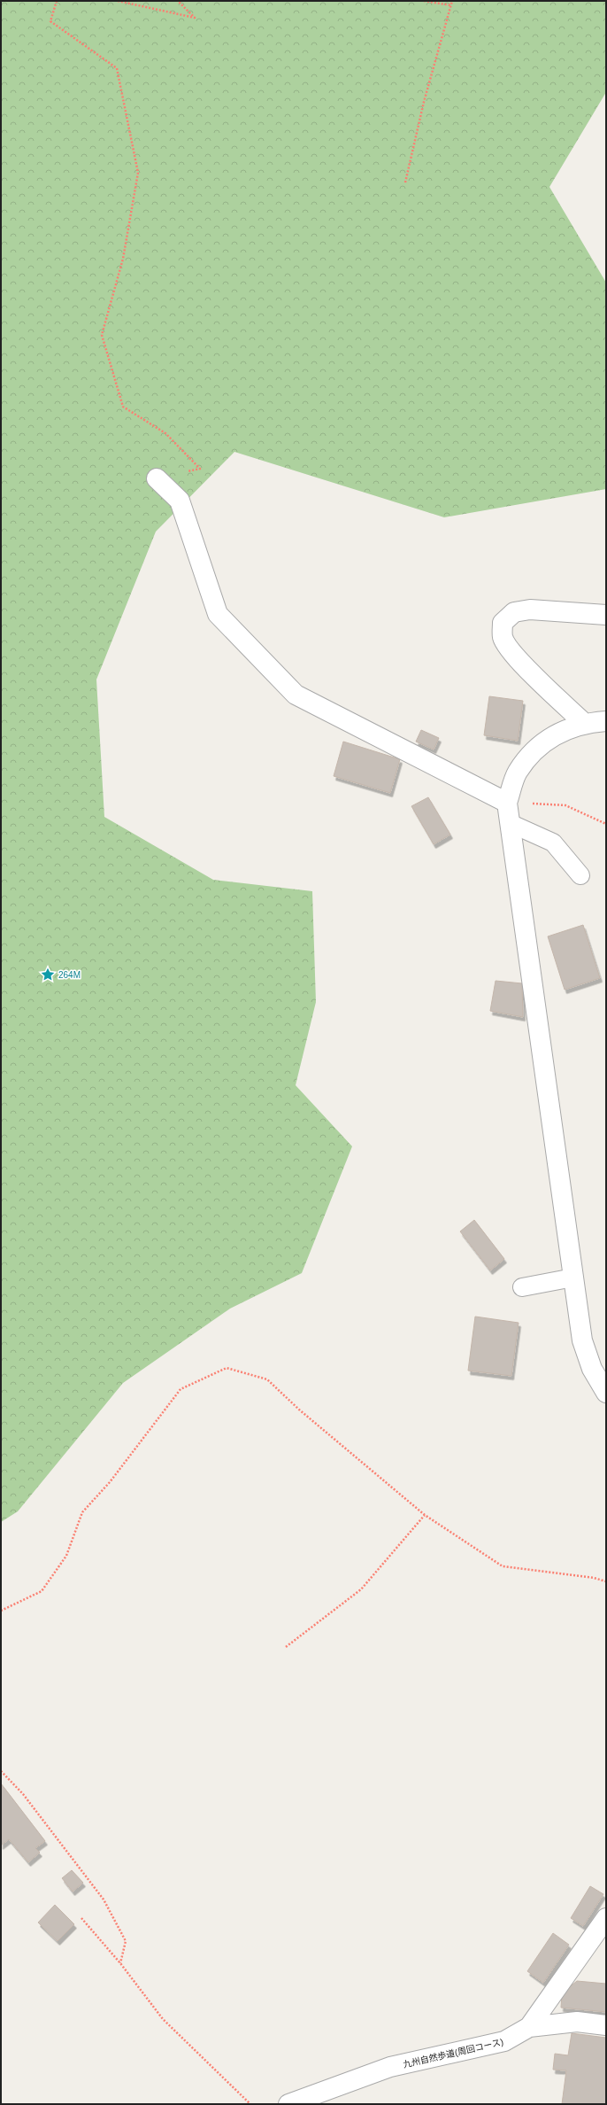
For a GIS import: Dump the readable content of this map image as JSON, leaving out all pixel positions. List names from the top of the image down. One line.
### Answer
{"streets":{"street":["九州自然歩道(周回コース)"]},"places":{"place":["264M"]}}
